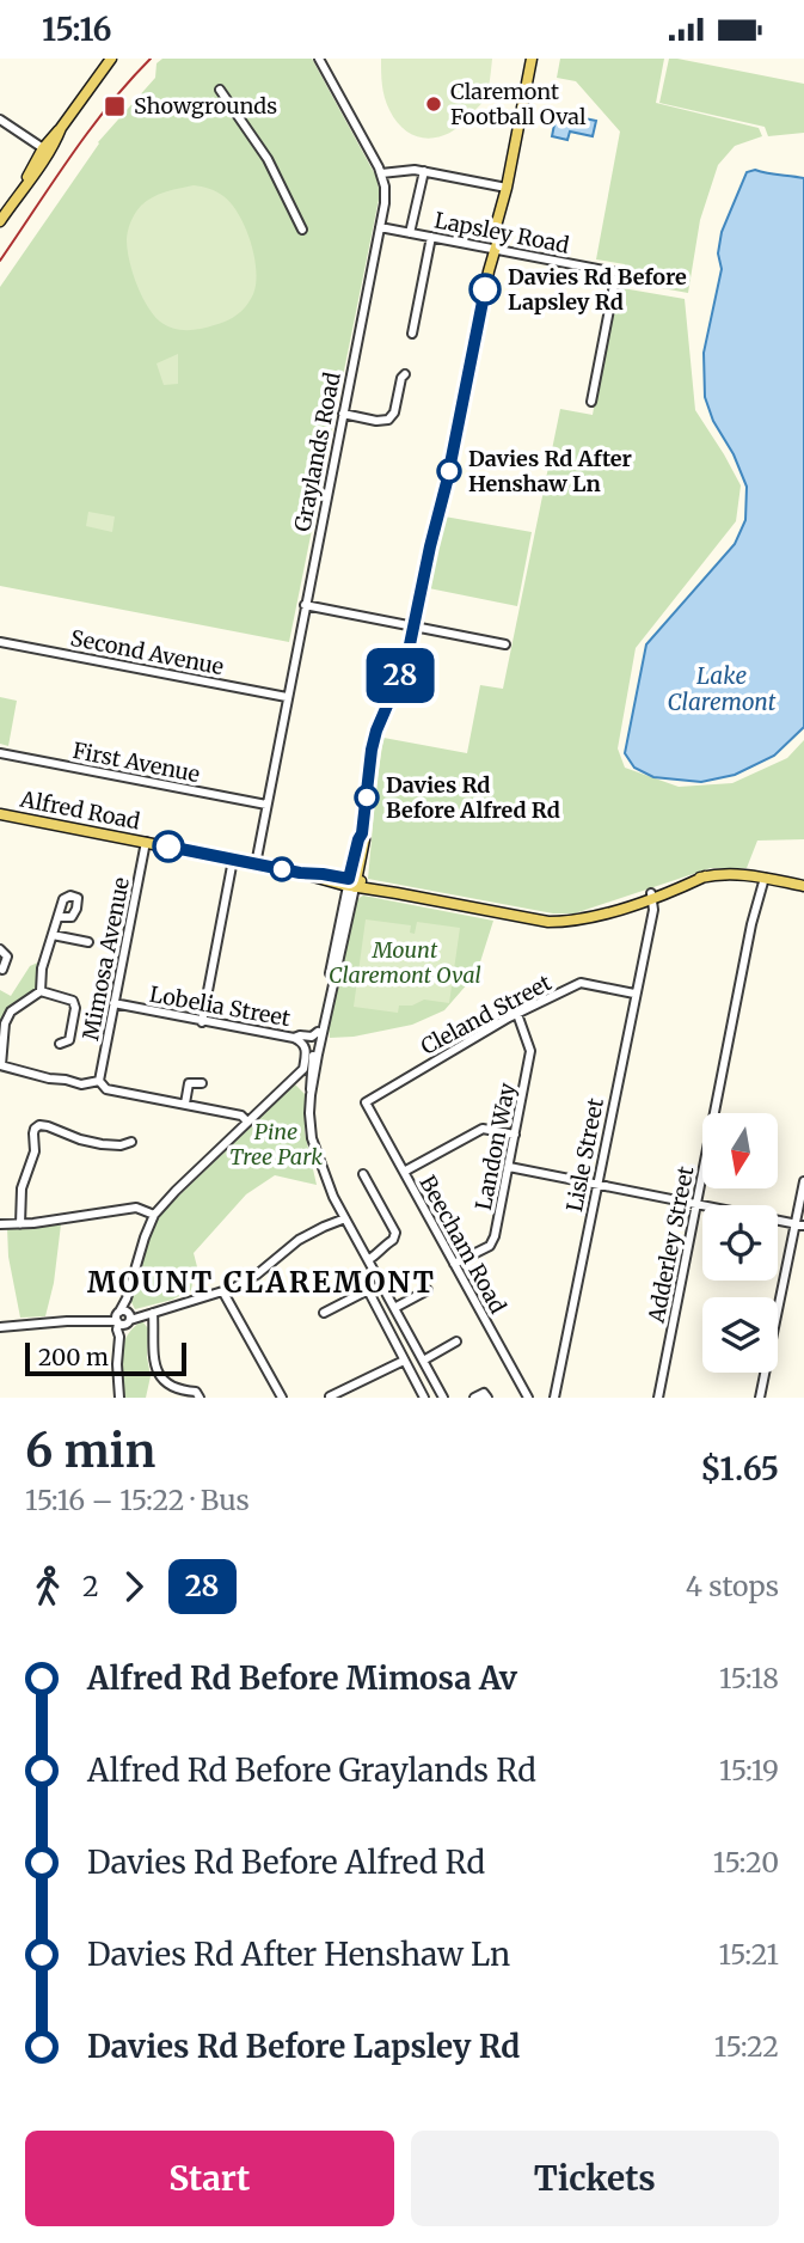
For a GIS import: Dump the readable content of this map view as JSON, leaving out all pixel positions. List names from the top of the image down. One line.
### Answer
{"streets":{"main road":["Alfred Road"],"street":["Lapsley Road","Graylands Road","Second Avenue","First Avenue","Mimosa Avenue","Lobelia Street","Cleland Street","Landon Way","Lisle Street","Beecham Road","Adderley Street"]},"crossings":[["Lapsley Road","Graylands Road"],["Graylands Road","Second Avenue"],["Graylands Road","First Avenue"],["Graylands Road","Alfred Road"],["Alfred Road","Mimosa Avenue"],["Alfred Road","Lisle Street"],["Alfred Road","Adderley Street"],["Mimosa Avenue","Lobelia Street"],["Cleland Street","Landon Way"],["Cleland Street","Lisle Street"],["Cleland Street","Beecham Road"],["Landon Way","Beecham Road"]],"districts":["MOUNT CLAREMONT"],"water":["Lake Claremont"],"parks":["Mount Claremont Oval","Pine Tree Park"],"places":{"other":["Claremont Football Oval","Davies Rd Before Lapsley Rd","Davies Rd After Henshaw Ln","Davies Rd Before Alfred Rd"],"transit":["Showgrounds"]},"lines":["bus line 28"],"scale_bar":"200 m","north":"bottom","page":{"status":"15:16","on_map":"28","scale":"200 m","heading":["6 min","15:16 – 15:22 · Bus","$1.65"],"legs":["2","28","4 stops"],"list":[{"name":"Alfred Rd Before Mimosa Av","value":"15:18"},{"name":"Alfred Rd Before Graylands Rd","value":"15:19"},{"name":"Davies Rd Before Alfred Rd","value":"15:20"},{"name":"Davies Rd After Henshaw Ln","value":"15:21"},{"name":"Davies Rd Before Lapsley Rd","value":"15:22"}],"buttons":["Start","Tickets"]}}
